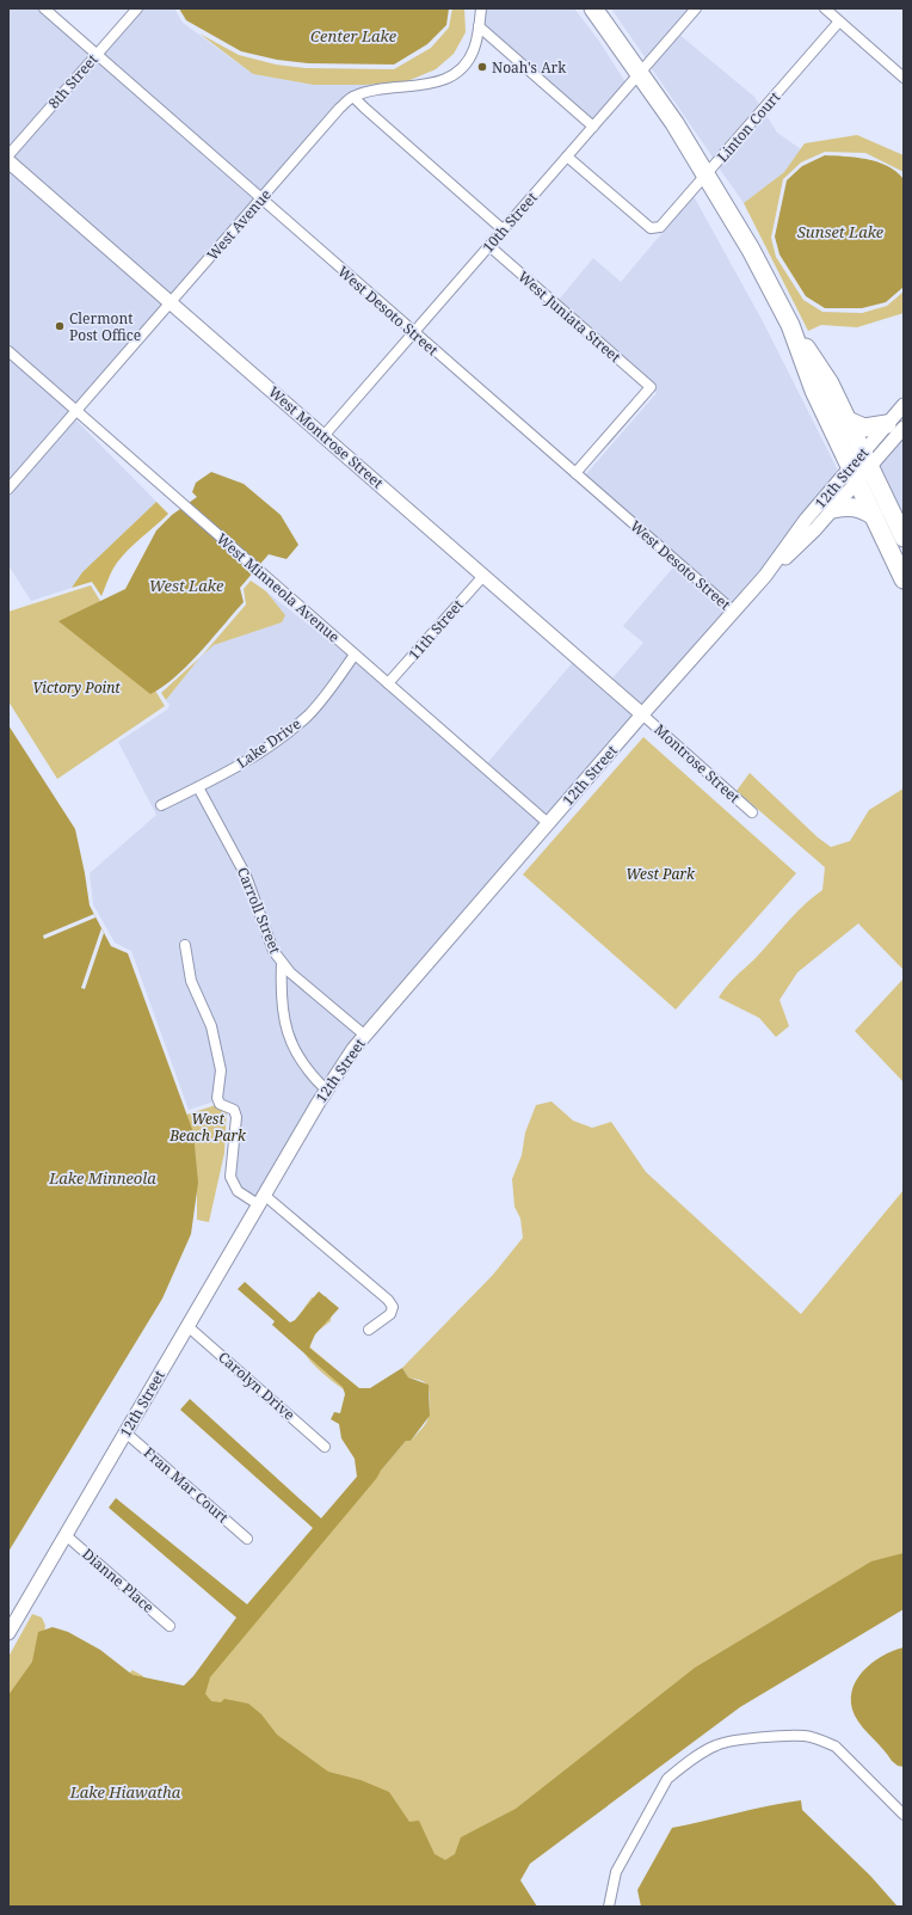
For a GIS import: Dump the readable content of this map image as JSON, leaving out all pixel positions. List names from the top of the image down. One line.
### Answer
{"streets":{"main road":["West Montrose Street","12th Street"],"street":["8th Street","Linton Court","10th Street","West Avenue","West Desoto Street","West Juniata Street","West Minneola Avenue","11th Street","Lake Drive","Montrose Street","Carroll Street","Carolyn Drive","Fran Mar Court","Dianne Place"]},"crossings":[["8th Street","West Desoto Street"],["Linton Court","10th Street"],["10th Street","West Desoto Street"],["10th Street","West Juniata Street"],["10th Street","West Montrose Street"],["West Avenue","West Desoto Street"],["West Avenue","West Montrose Street"],["West Avenue","West Minneola Avenue"],["West Desoto Street","West Juniata Street"],["West Desoto Street","12th Street"],["West Montrose Street","12th Street"],["West Montrose Street","11th Street"],["West Montrose Street","Montrose Street"],["12th Street","West Minneola Avenue"],["12th Street","Montrose Street"],["12th Street","Carroll Street"],["12th Street","Carolyn Drive"],["12th Street","Fran Mar Court"],["12th Street","Dianne Place"],["West Minneola Avenue","11th Street"],["West Minneola Avenue","Lake Drive"],["Lake Drive","Carroll Street"]],"water":["Center Lake","Sunset Lake","West Lake","Lake Minneola","Lake Hiawatha"],"parks":["Victory Point","West Park","West Beach Park"],"places":["Noah's Ark","Clermont Post Office"]}
